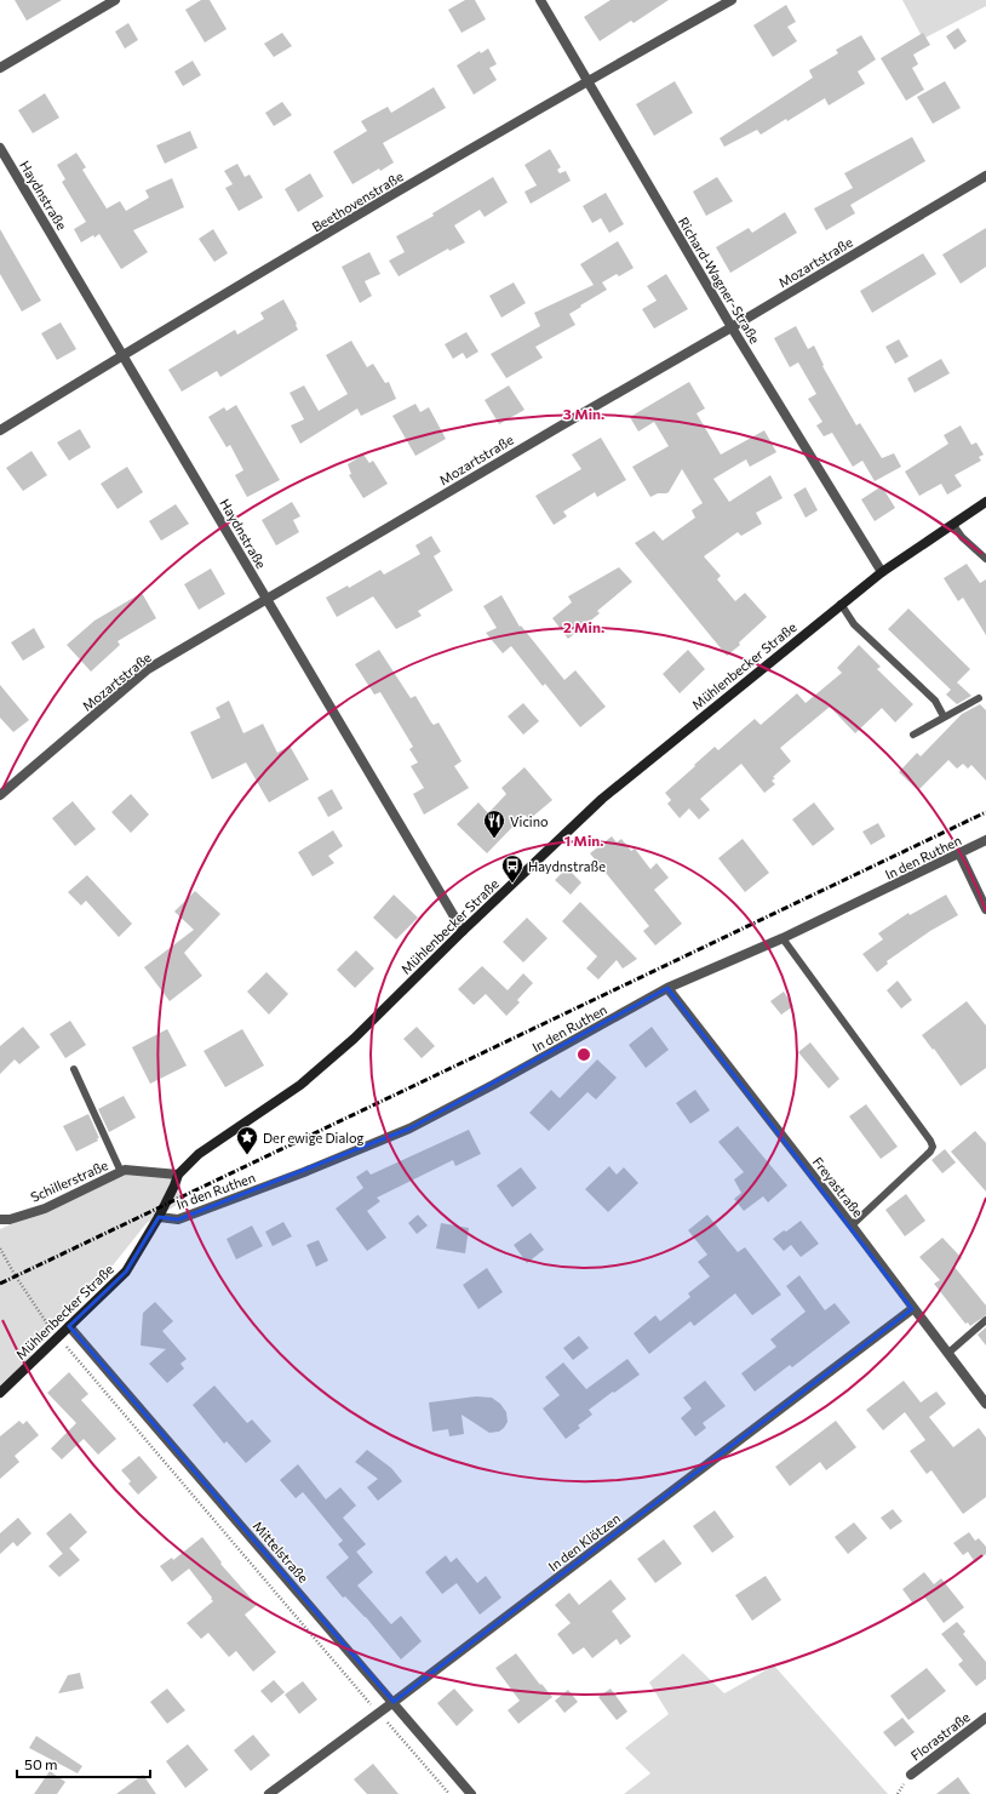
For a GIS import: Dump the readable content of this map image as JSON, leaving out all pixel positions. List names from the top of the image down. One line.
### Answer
{"streets":{"main road":["Mühlenbecker Straße"],"street":["Haydnstraße","Beethovenstraße","Mozartstraße","Richard-Wagner-Straße","In den Ruthen","Schillerstraße","Freyastraße","In den Klötzen","Mittelstraße","Florastraße"]},"crossings":[["Haydnstraße","Beethovenstraße"],["Haydnstraße","Mozartstraße"],["Haydnstraße","Mühlenbecker Straße"],["Beethovenstraße","Richard-Wagner-Straße"],["Mozartstraße","Richard-Wagner-Straße"],["Richard-Wagner-Straße","Mühlenbecker Straße"],["Mühlenbecker Straße","In den Ruthen"],["Mühlenbecker Straße","Schillerstraße"],["Mühlenbecker Straße","Mittelstraße"],["In den Ruthen","Freyastraße"],["Freyastraße","In den Klötzen"],["In den Klötzen","Mittelstraße"]],"places":{"restaurant":["Vicino"],"bus stop":["Haydnstraße"],"place":["Der ewige Dialog"]},"scale_bar":"50 m","rings":["3 Min.","2 Min.","1 Min."]}
